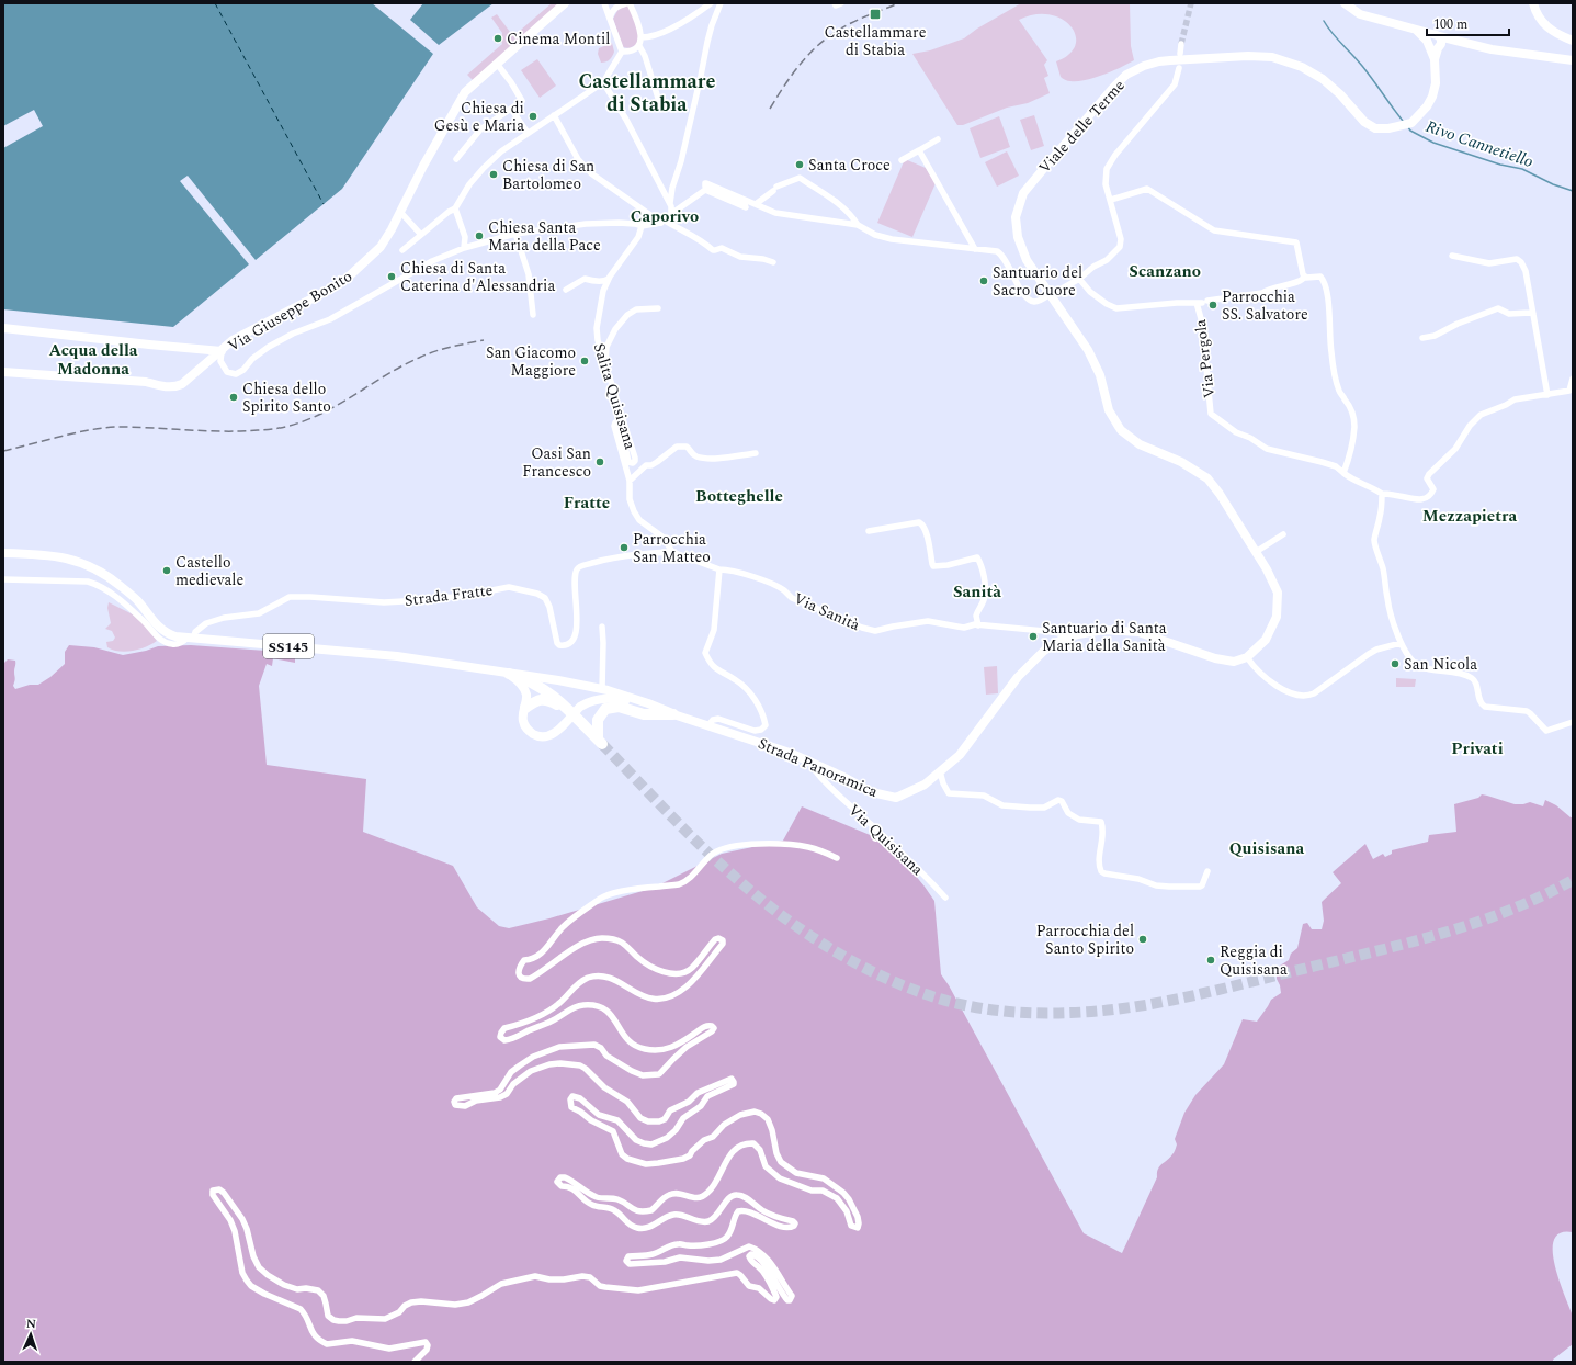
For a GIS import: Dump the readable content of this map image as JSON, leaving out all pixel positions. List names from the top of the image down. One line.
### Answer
{"streets":{"highway":["SS145"],"main road":["Viale delle Terme","Via Giuseppe Bonito","Strada Panoramica"],"street":["Via Pergola","Salita Quisisana","Strada Fratte","Via Sanità","Via Quisisana"]},"crossings":[["Salita Quisisana","Strada Fratte"],["Strada Fratte","SS145"],["Via Sanità","Strada Panoramica"],["SS145","Strada Panoramica"],["Strada Panoramica","Via Quisisana"]],"districts":["Castellammare di Stabia","Caporivo","Scanzano","Acqua della Madonna","Botteghelle","Fratte","Mezzapietra","Sanità","Privati","Quisisana"],"water":["Rivo Cannetiello"],"places":{"transit":["Castellammare di Stabia"],"other":["Cinema Montil","Chiesa di Gesù e Maria","Santa Croce","Chiesa di San Bartolomeo","Chiesa Santa Maria della Pace","Chiesa di Santa Caterina d'Alessandria","Santuario del Sacro Cuore","Parrocchia SS. Salvatore","San Giacomo Maggiore","Chiesa dello Spirito Santo","Oasi San Francesco","Parrocchia San Matteo","Castello medievale","Santuario di Santa Maria della Sanità","San Nicola","Parrocchia del Santo Spirito","Reggia di Quisisana"]},"scale_bar":"100 m","north":"top"}
